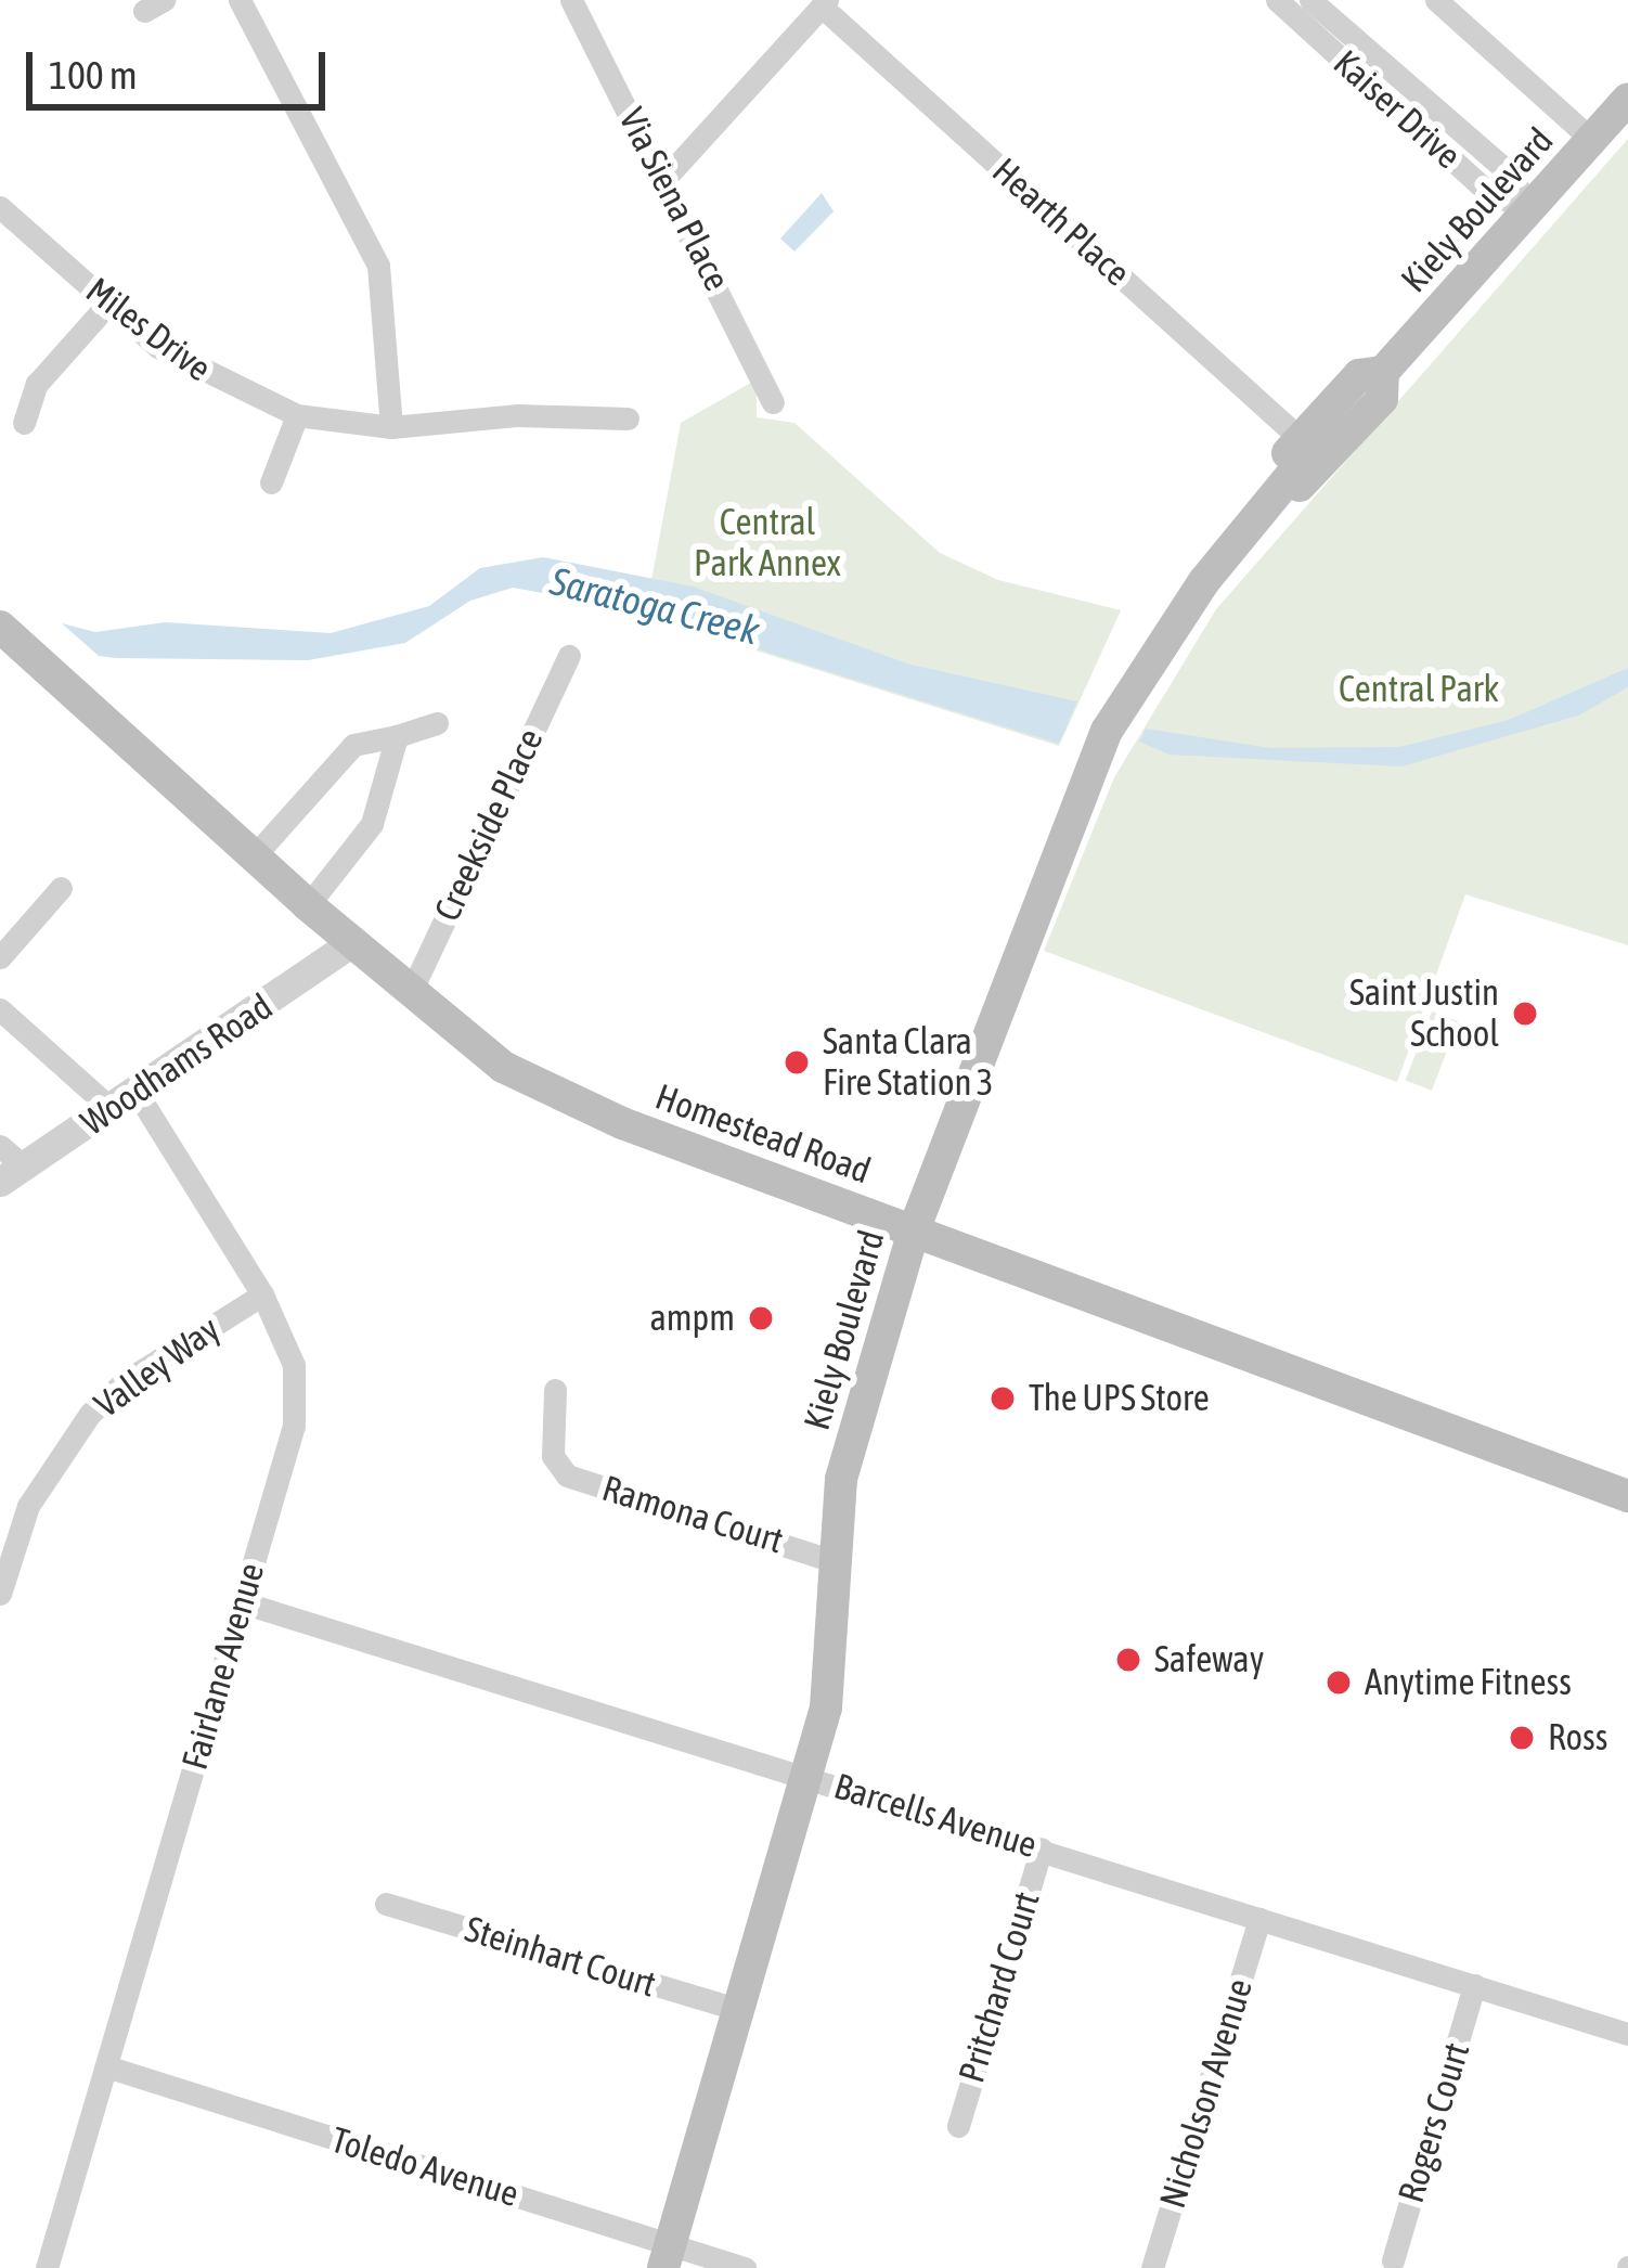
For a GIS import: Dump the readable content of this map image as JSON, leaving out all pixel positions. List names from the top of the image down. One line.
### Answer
{"streets":{"main road":["Kiely Boulevard","Homestead Road"],"street":["Kaiser Drive","Via Siena Place","Hearth Place","Miles Drive","Creekside Place","Woodhams Road","Valley Way","Ramona Court","Fairlane Avenue","Barcells Avenue","Steinhart Court","Pritchard Court","Nicholson Avenue","Rogers Court","Toledo Avenue"]},"crossings":[["Kaiser Drive","Kiely Boulevard"],["Kiely Boulevard","Hearth Place"],["Kiely Boulevard","Homestead Road"],["Kiely Boulevard","Ramona Court"],["Kiely Boulevard","Barcells Avenue"],["Kiely Boulevard","Steinhart Court"],["Kiely Boulevard","Toledo Avenue"],["Creekside Place","Homestead Road"],["Woodhams Road","Homestead Road"],["Woodhams Road","Fairlane Avenue"],["Valley Way","Fairlane Avenue"],["Fairlane Avenue","Barcells Avenue"],["Fairlane Avenue","Toledo Avenue"],["Barcells Avenue","Pritchard Court"],["Barcells Avenue","Nicholson Avenue"],["Barcells Avenue","Rogers Court"]],"water":["Saratoga Creek"],"parks":["Central Park Annex","Central Park"],"places":["Saint Justin School","Santa Clara Fire Station 3","ampm","The UPS Store","Safeway","Anytime Fitness","Ross"],"scale_bar":"100 m"}
